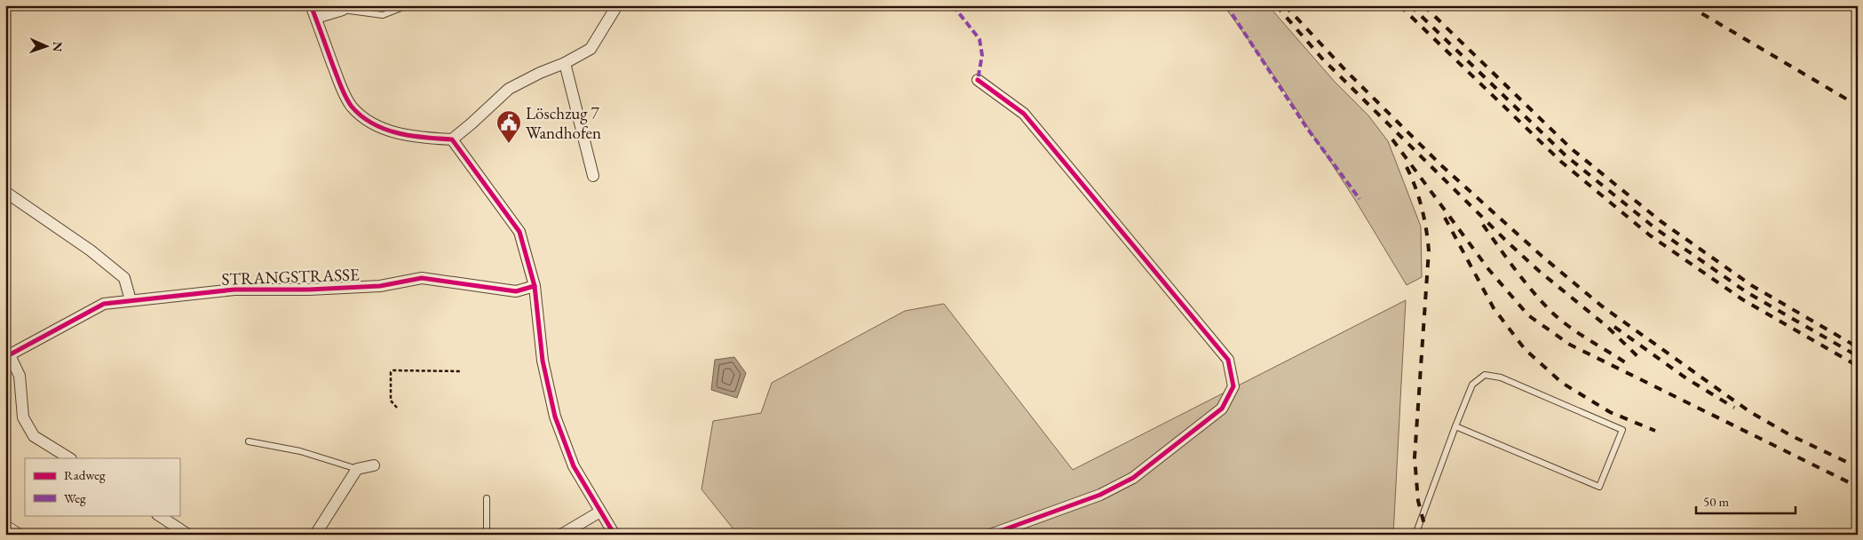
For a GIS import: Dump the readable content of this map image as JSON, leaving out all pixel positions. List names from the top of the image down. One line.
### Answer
{"streets":{"street":["STRANGSTRASSE"]},"places":{"public building":["Löschzug 7 Wandhofen"]},"legend":["Radweg","Weg"],"scale_bar":"50 m","north":"right"}
